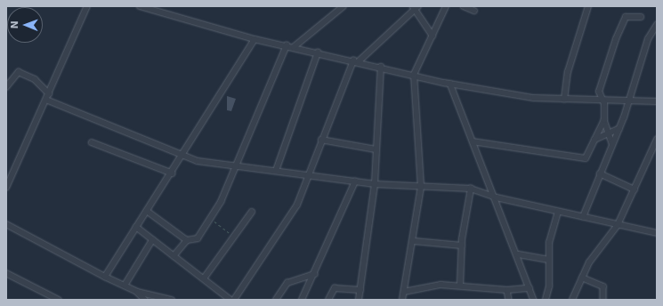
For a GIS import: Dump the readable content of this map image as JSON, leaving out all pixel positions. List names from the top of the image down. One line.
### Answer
{"north":"left"}
